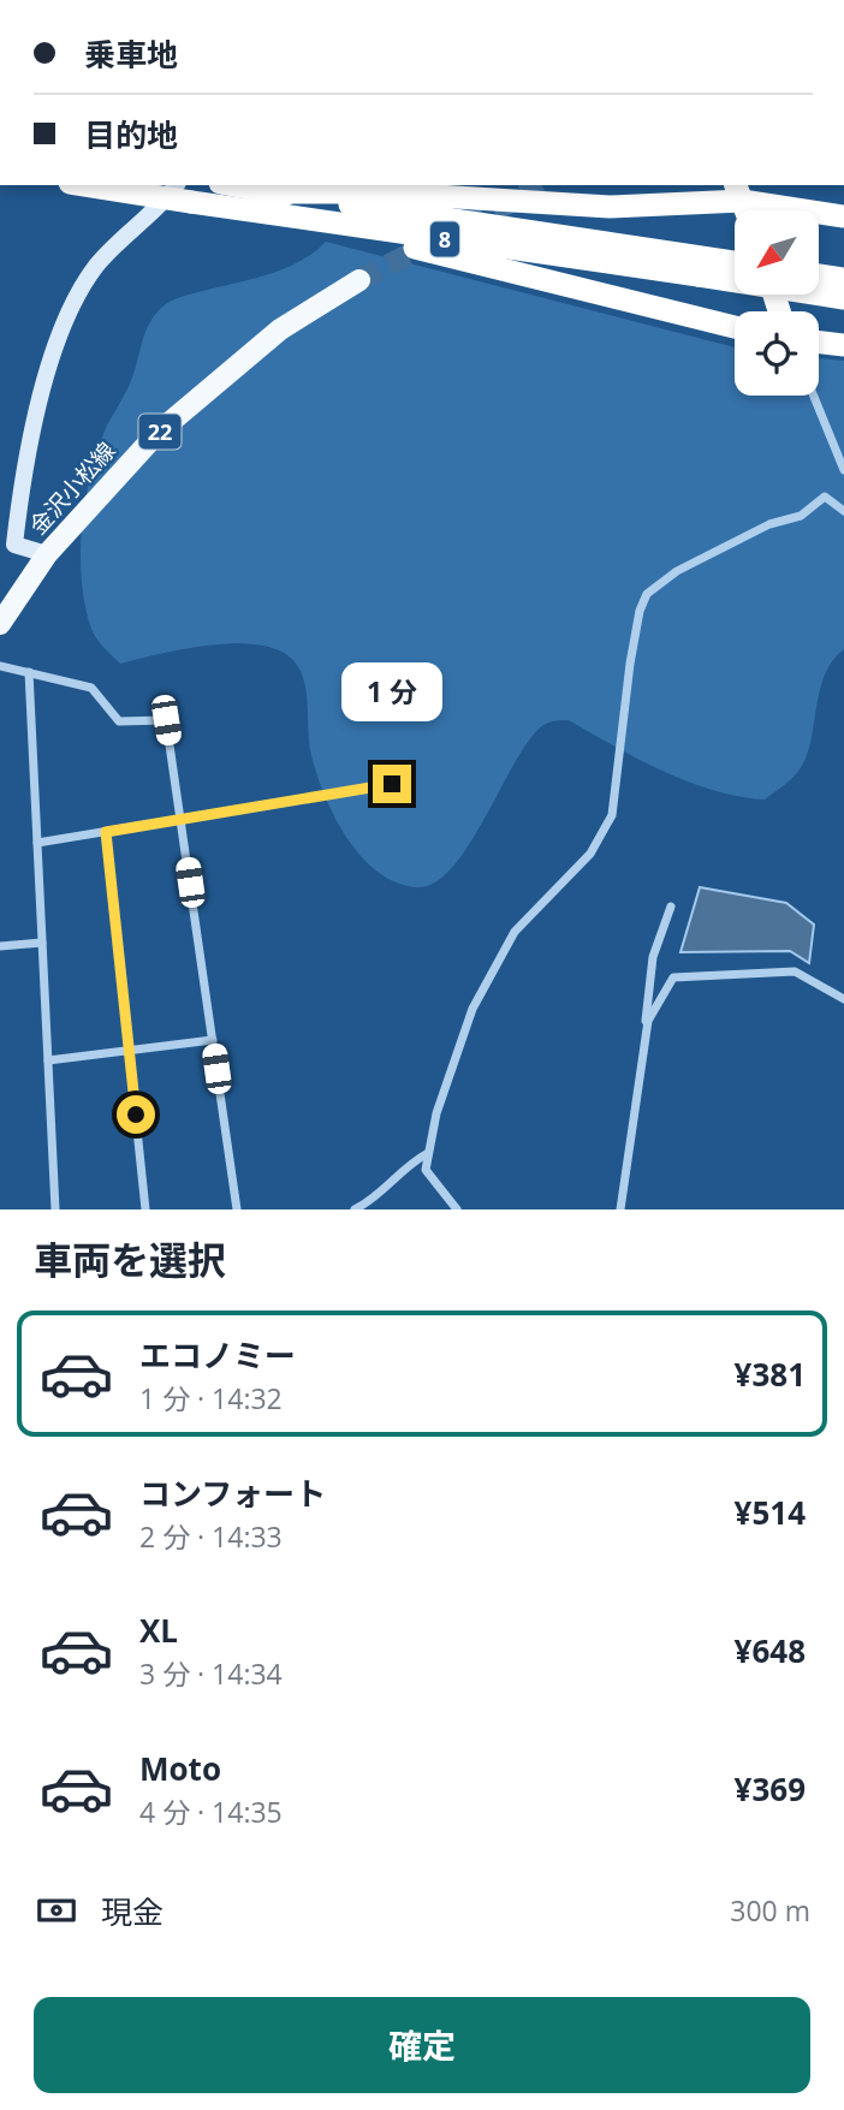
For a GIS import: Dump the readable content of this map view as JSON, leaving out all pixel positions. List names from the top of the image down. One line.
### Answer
{"streets":{"highway":["8"],"main road":["22","金沢小松線"]},"north":"bottom left","page":{"banner":["乗車地","目的地"],"bubble":"1 分","heading":"車両を選択","list":[{"name":"エコノミー","note":"1 分 · 14:32","value":"¥381"},{"name":"コンフォート","note":"2 分 · 14:33","value":"¥514"},{"name":"XL","note":"3 分 · 14:34","value":"¥648"},{"name":"Moto","note":"4 分 · 14:35","value":"¥369"}],"pay":["現金","300 m"],"buttons":"確定"}}
